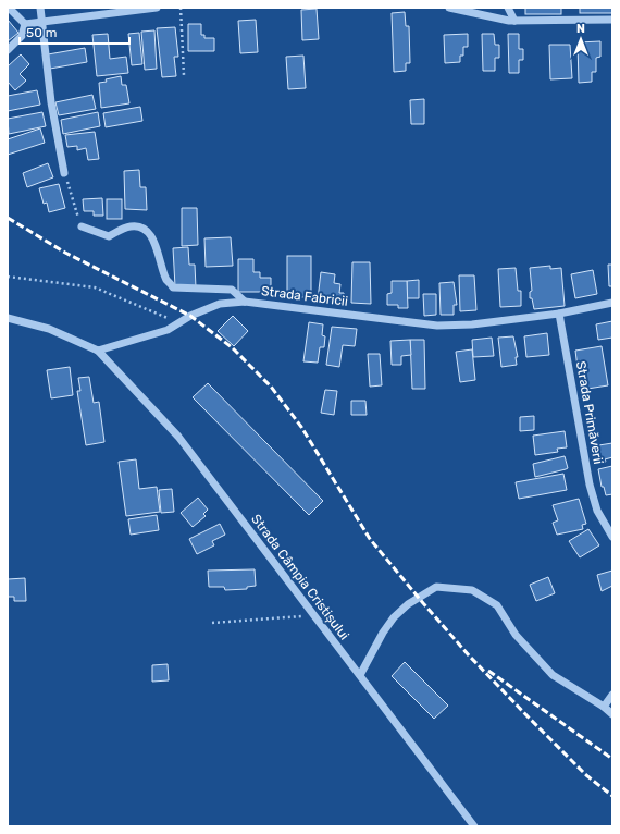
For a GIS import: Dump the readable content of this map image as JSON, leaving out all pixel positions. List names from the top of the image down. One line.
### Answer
{"streets":{"street":["Strada Fabricii","Strada Primăverii","Strada Câmpia Cristișului"]},"crossings":[["Strada Fabricii","Strada Primăverii"],["Strada Fabricii","Strada Câmpia Cristișului"]],"scale_bar":"50 m","north":"top"}
